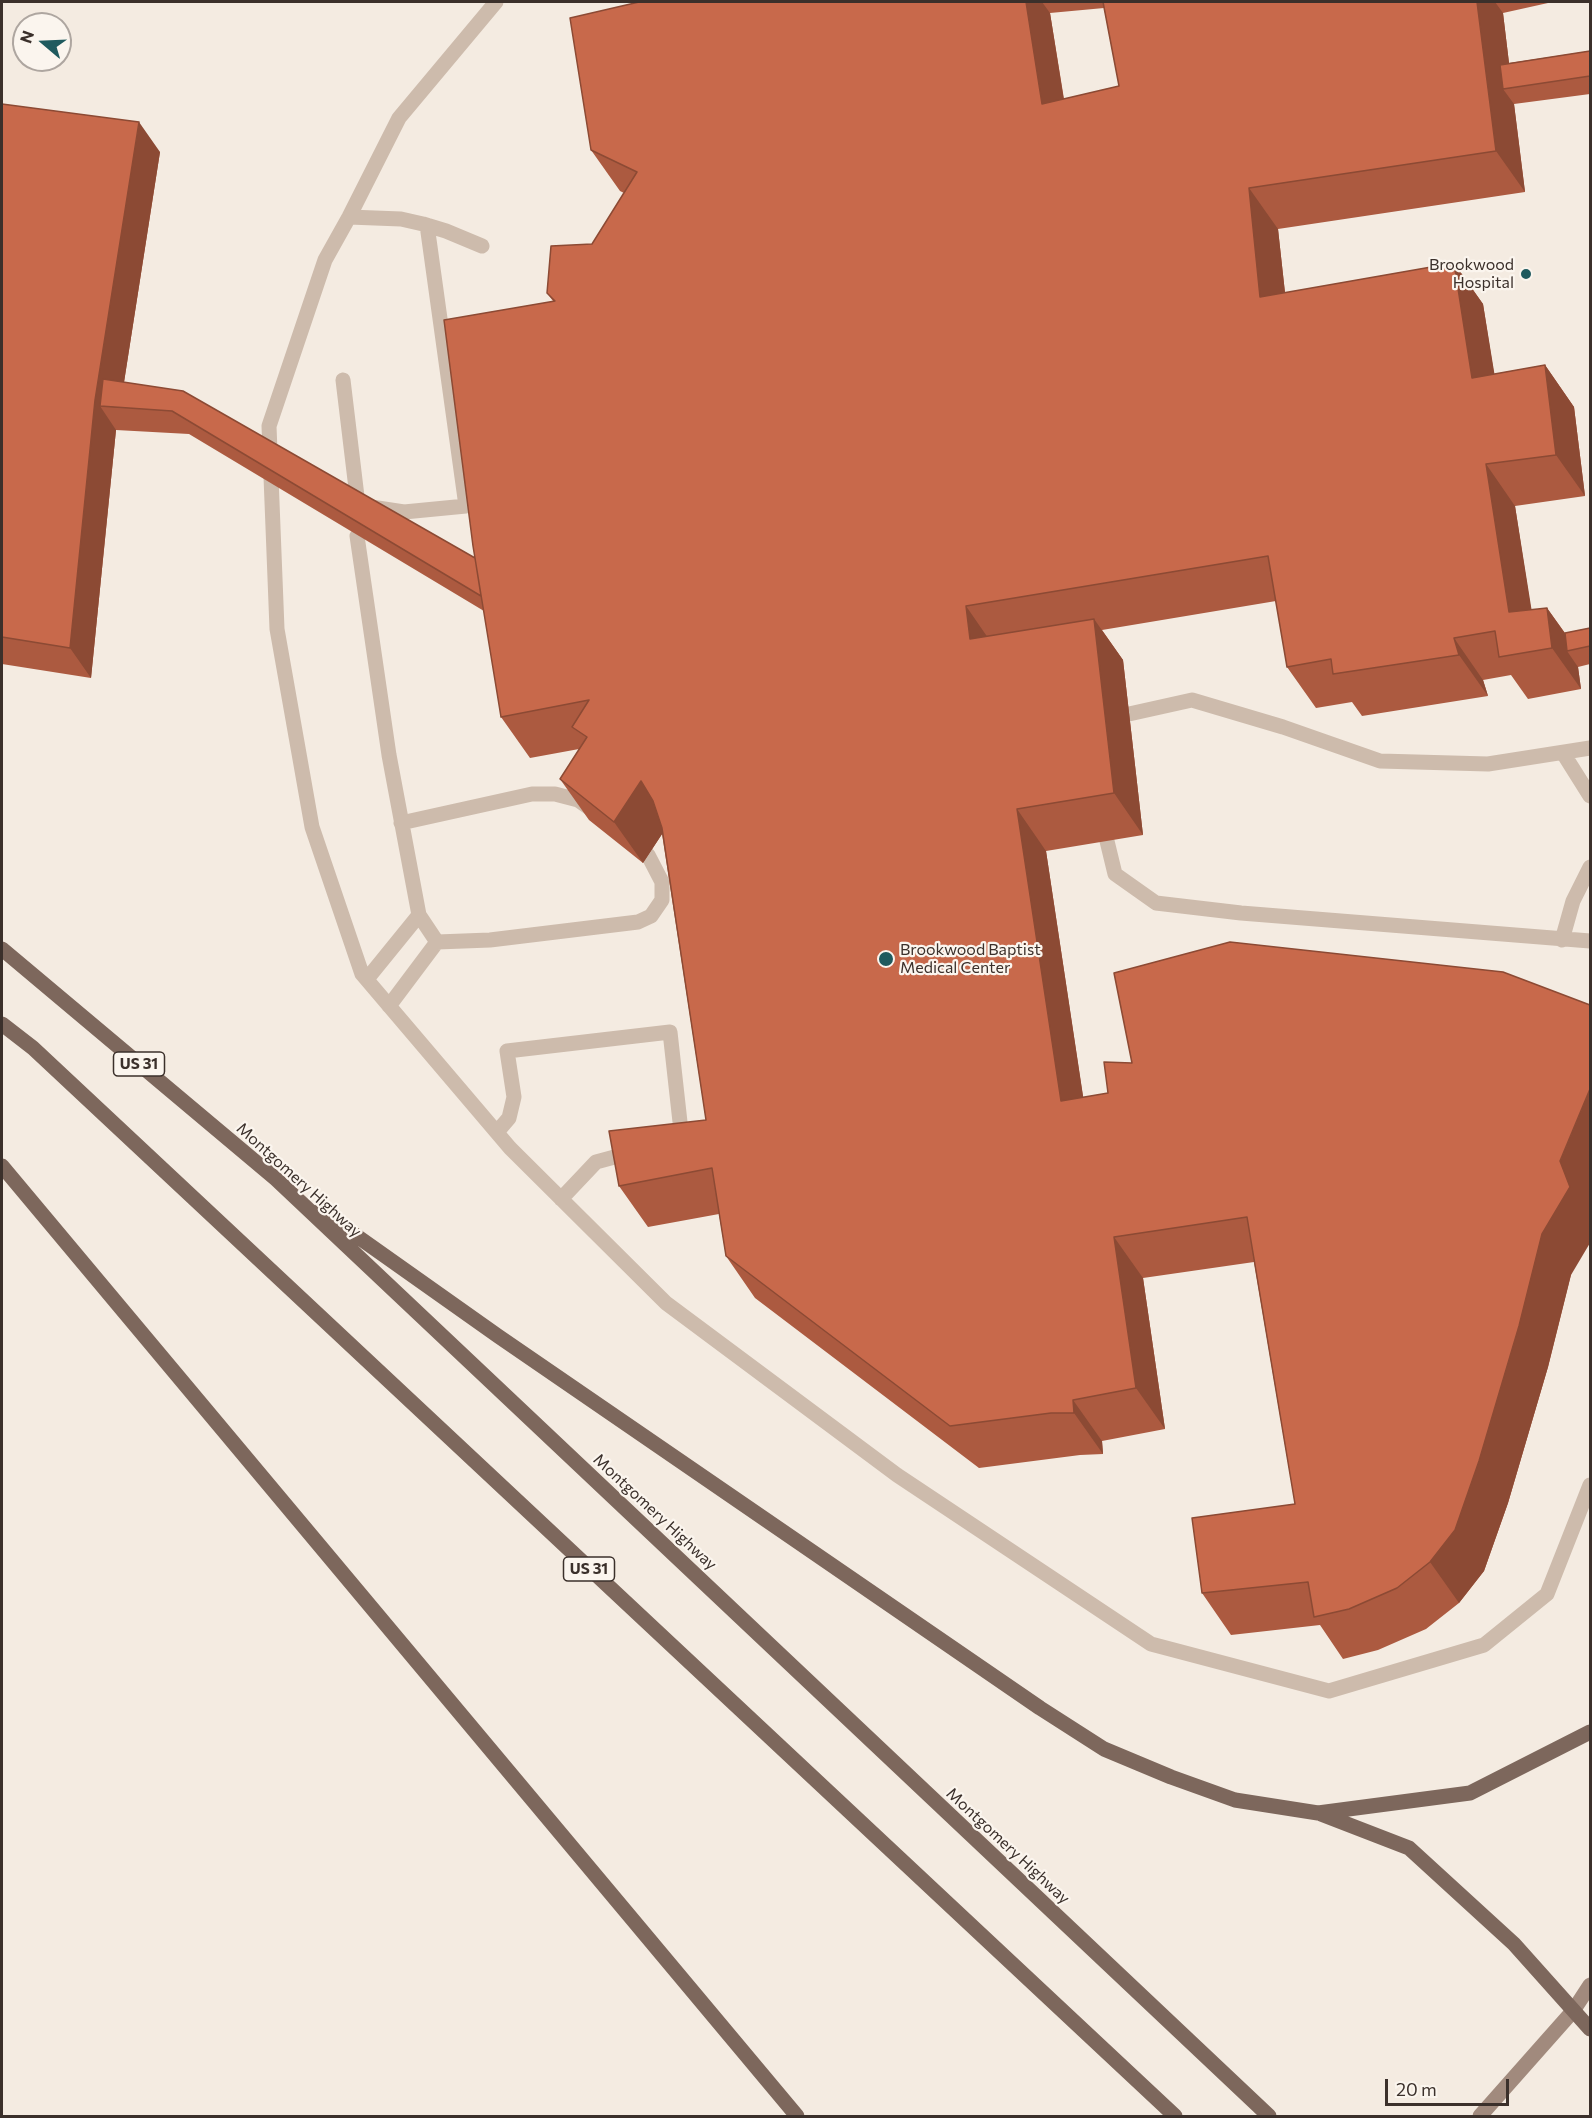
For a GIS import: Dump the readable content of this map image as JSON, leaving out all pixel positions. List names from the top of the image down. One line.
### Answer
{"streets":{"main road":["US 31","Montgomery Highway"]},"places":["Brookwood Hospital","Brookwood Baptist Medical Center"],"scale_bar":"20 m","north":"left"}
